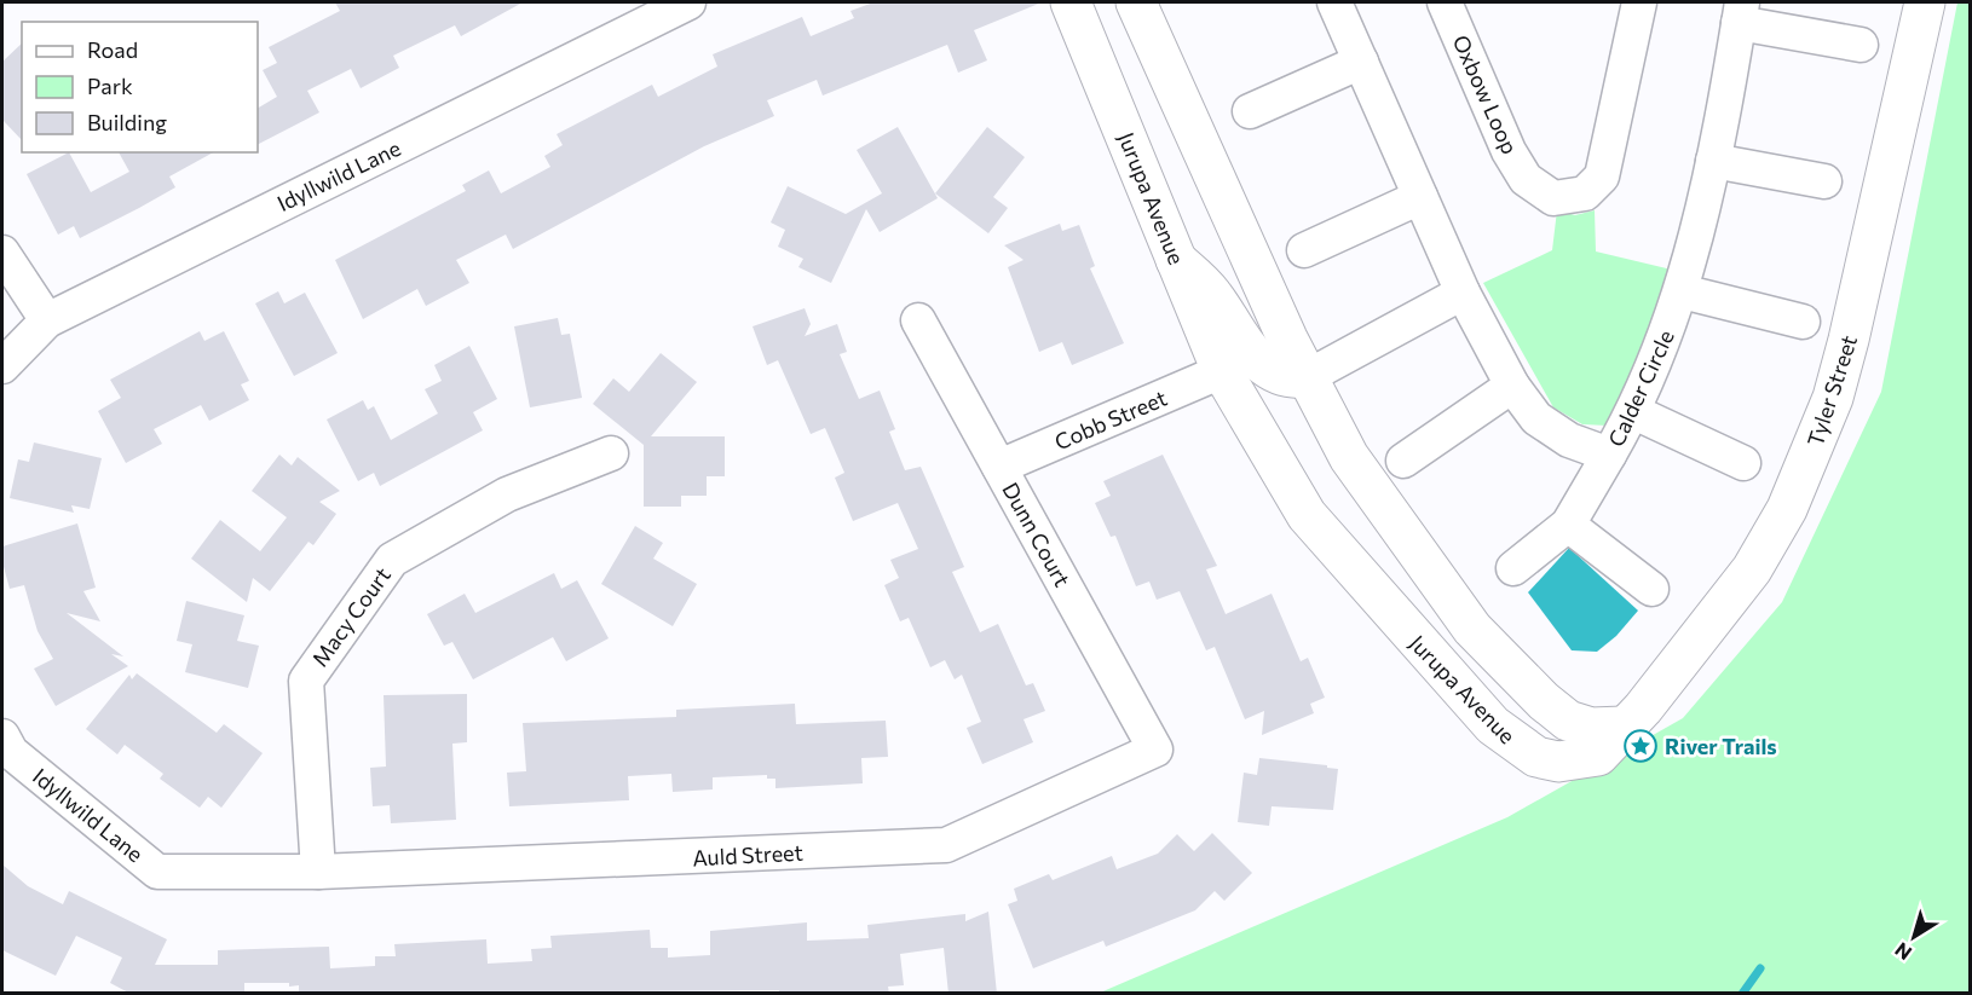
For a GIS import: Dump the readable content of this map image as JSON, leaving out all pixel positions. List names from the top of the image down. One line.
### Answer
{"streets":{"main road":["Jurupa Avenue","Tyler Street"],"street":["Oxbow Loop","Idyllwild Lane","Calder Circle","Cobb Street","Dunn Court","Macy Court","Auld Street"]},"crossings":[["Idyllwild Lane","Macy Court"],["Idyllwild Lane","Auld Street"],["Jurupa Avenue","Tyler Street"],["Jurupa Avenue","Cobb Street"],["Cobb Street","Dunn Court"],["Dunn Court","Auld Street"],["Macy Court","Auld Street"]],"places":{"place":["River Trails"]},"legend":["Road","Park","Building"],"north":"bottom left"}
